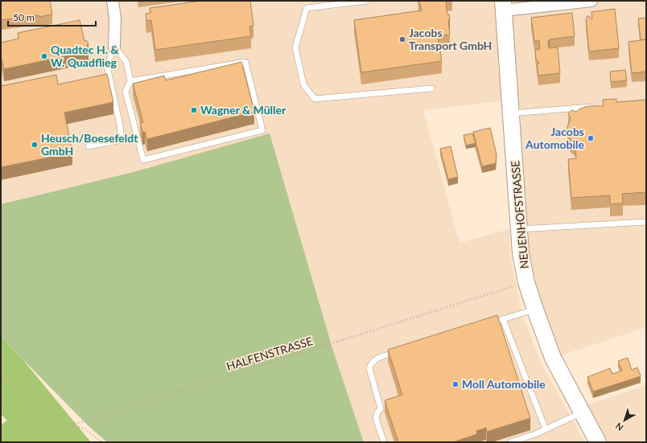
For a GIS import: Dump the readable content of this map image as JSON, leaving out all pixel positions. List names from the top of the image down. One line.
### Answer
{"streets":{"street":["NEUENHOFSTRASSE"],"path":["HALFENSTRASSE"]},"crossings":[["NEUENHOFSTRASSE","HALFENSTRASSE"]],"places":["Jacobs Transport GmbH","Quadtec H. & W. Quadflieg","Wagner & Müller","Jacobs Automobile","Heusch/Boesefeldt GmbH","Moll Automobile"],"scale_bar":"50 m","north":"bottom left"}
